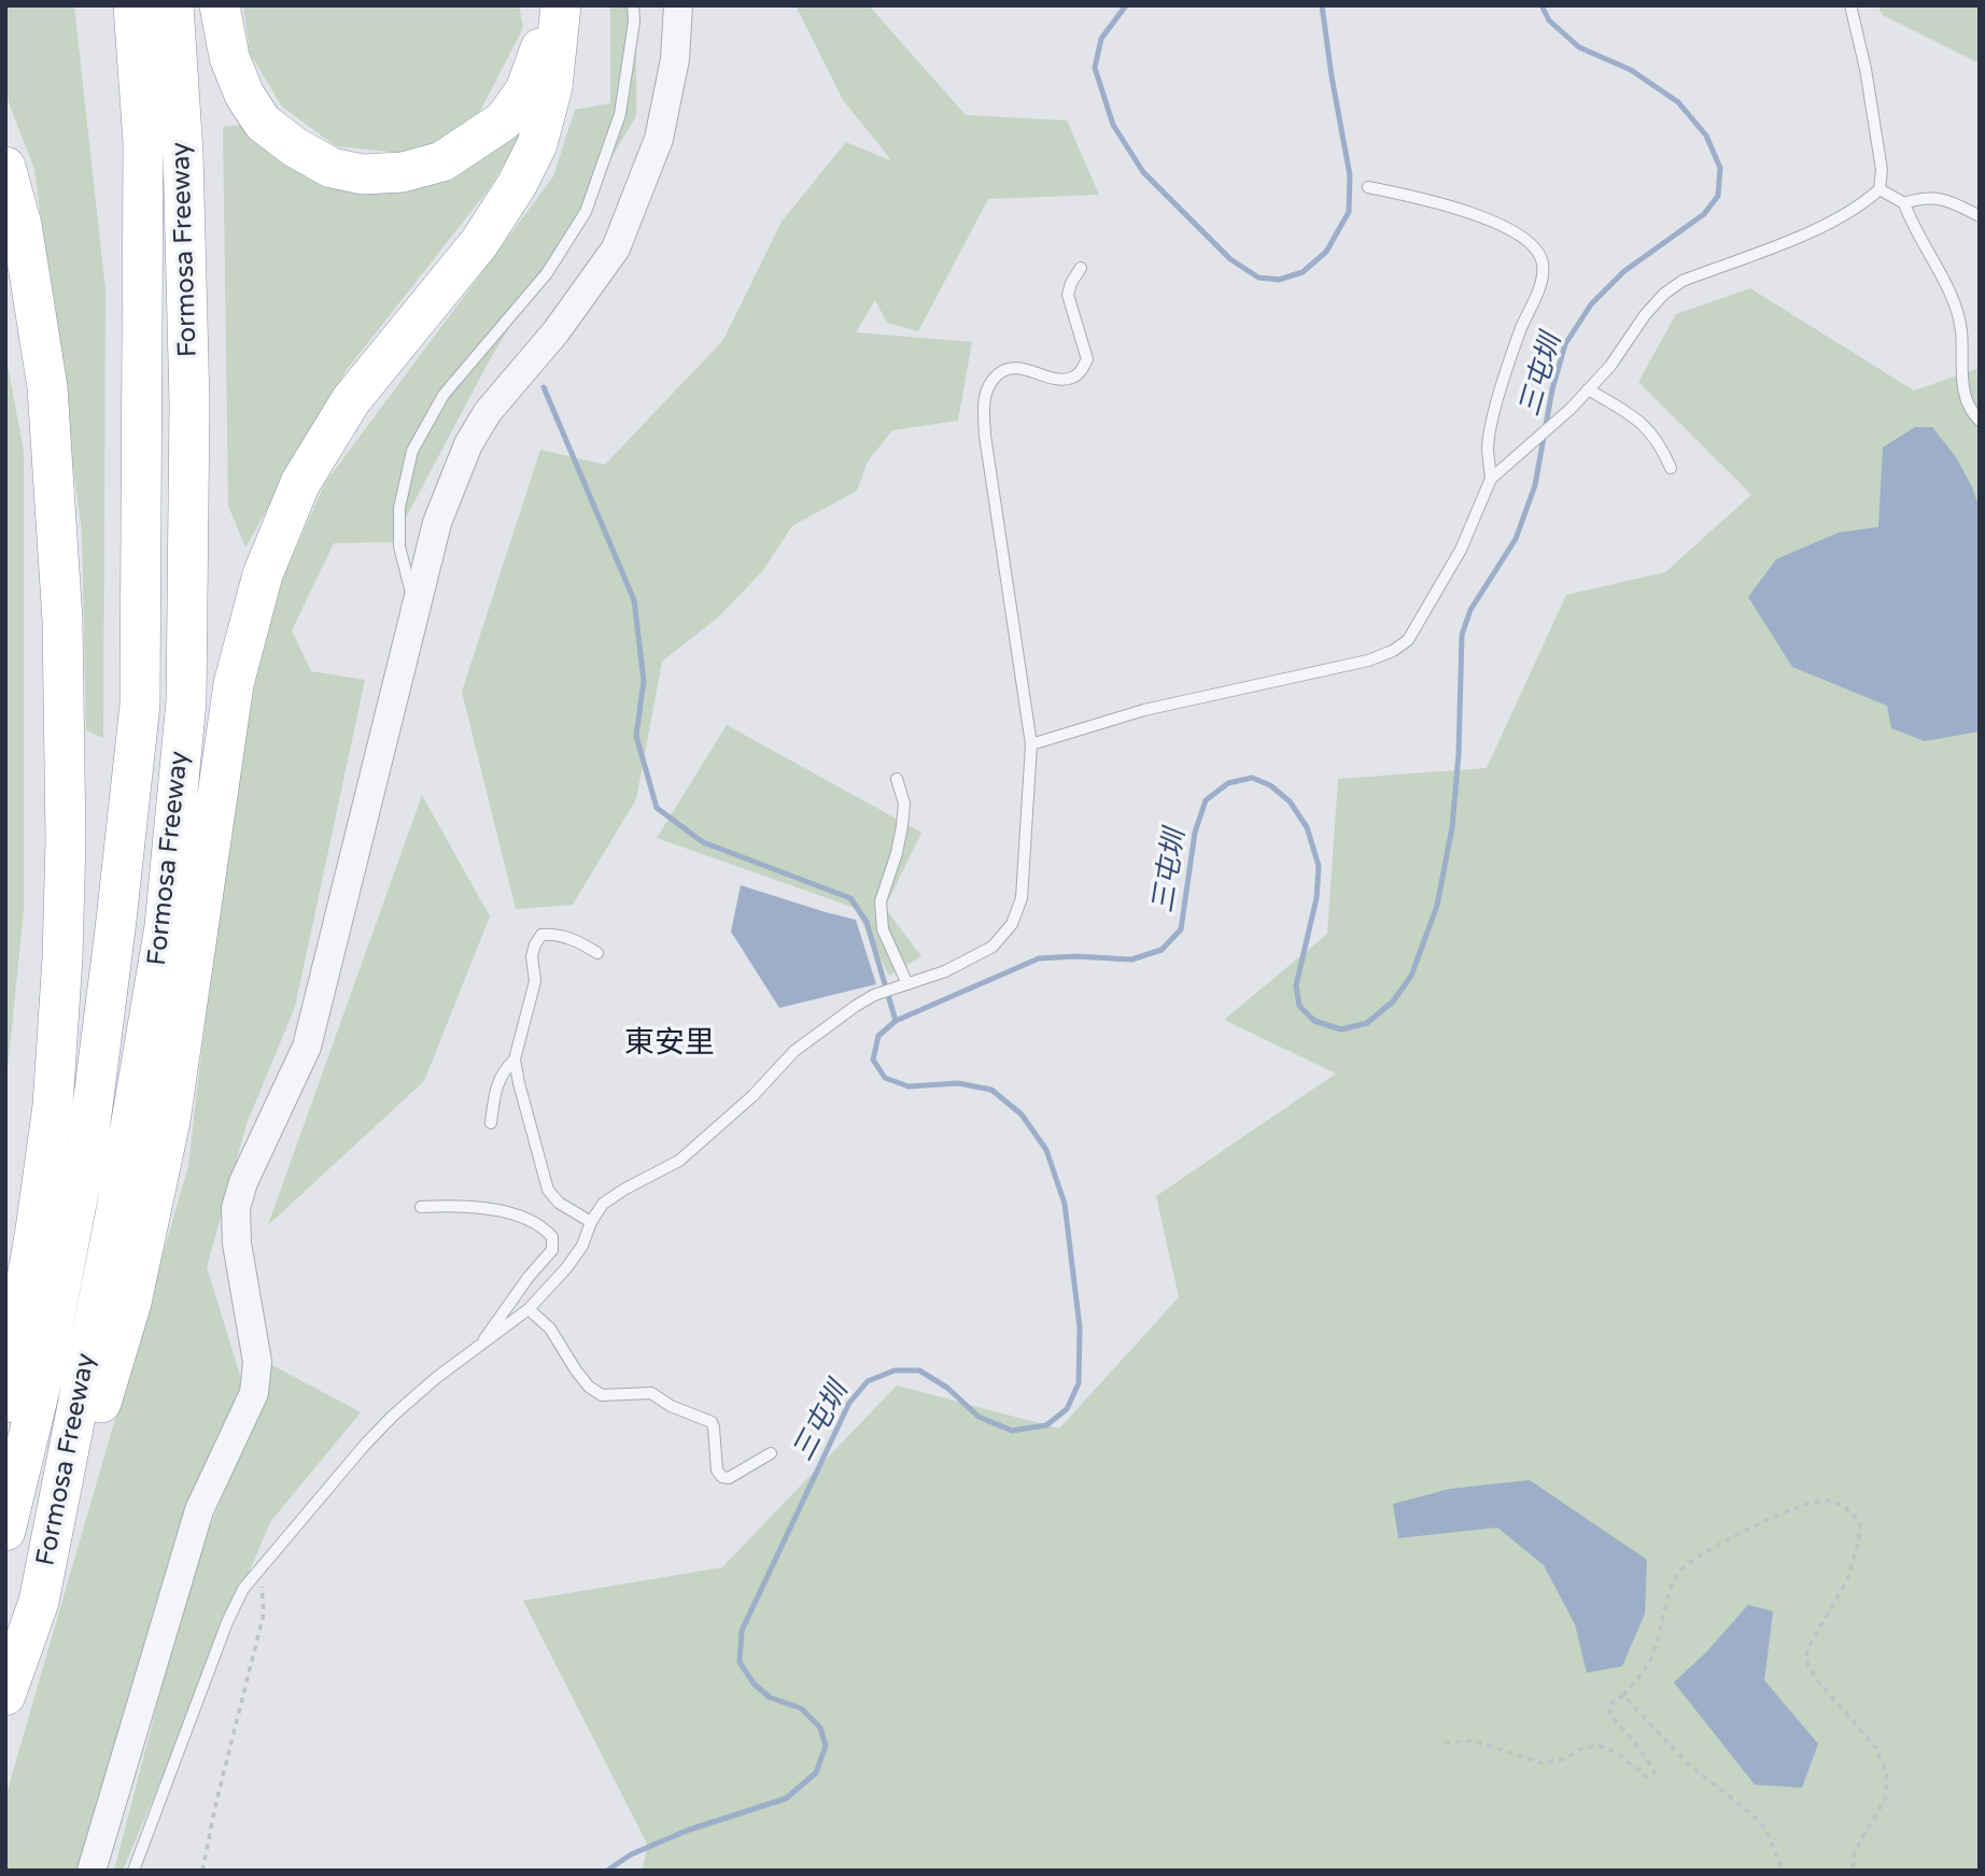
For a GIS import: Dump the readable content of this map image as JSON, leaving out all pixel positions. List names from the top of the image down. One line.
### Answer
{"streets":{"highway":["Formosa Freeway"]},"districts":["東安里"],"water":["三屯圳"]}
